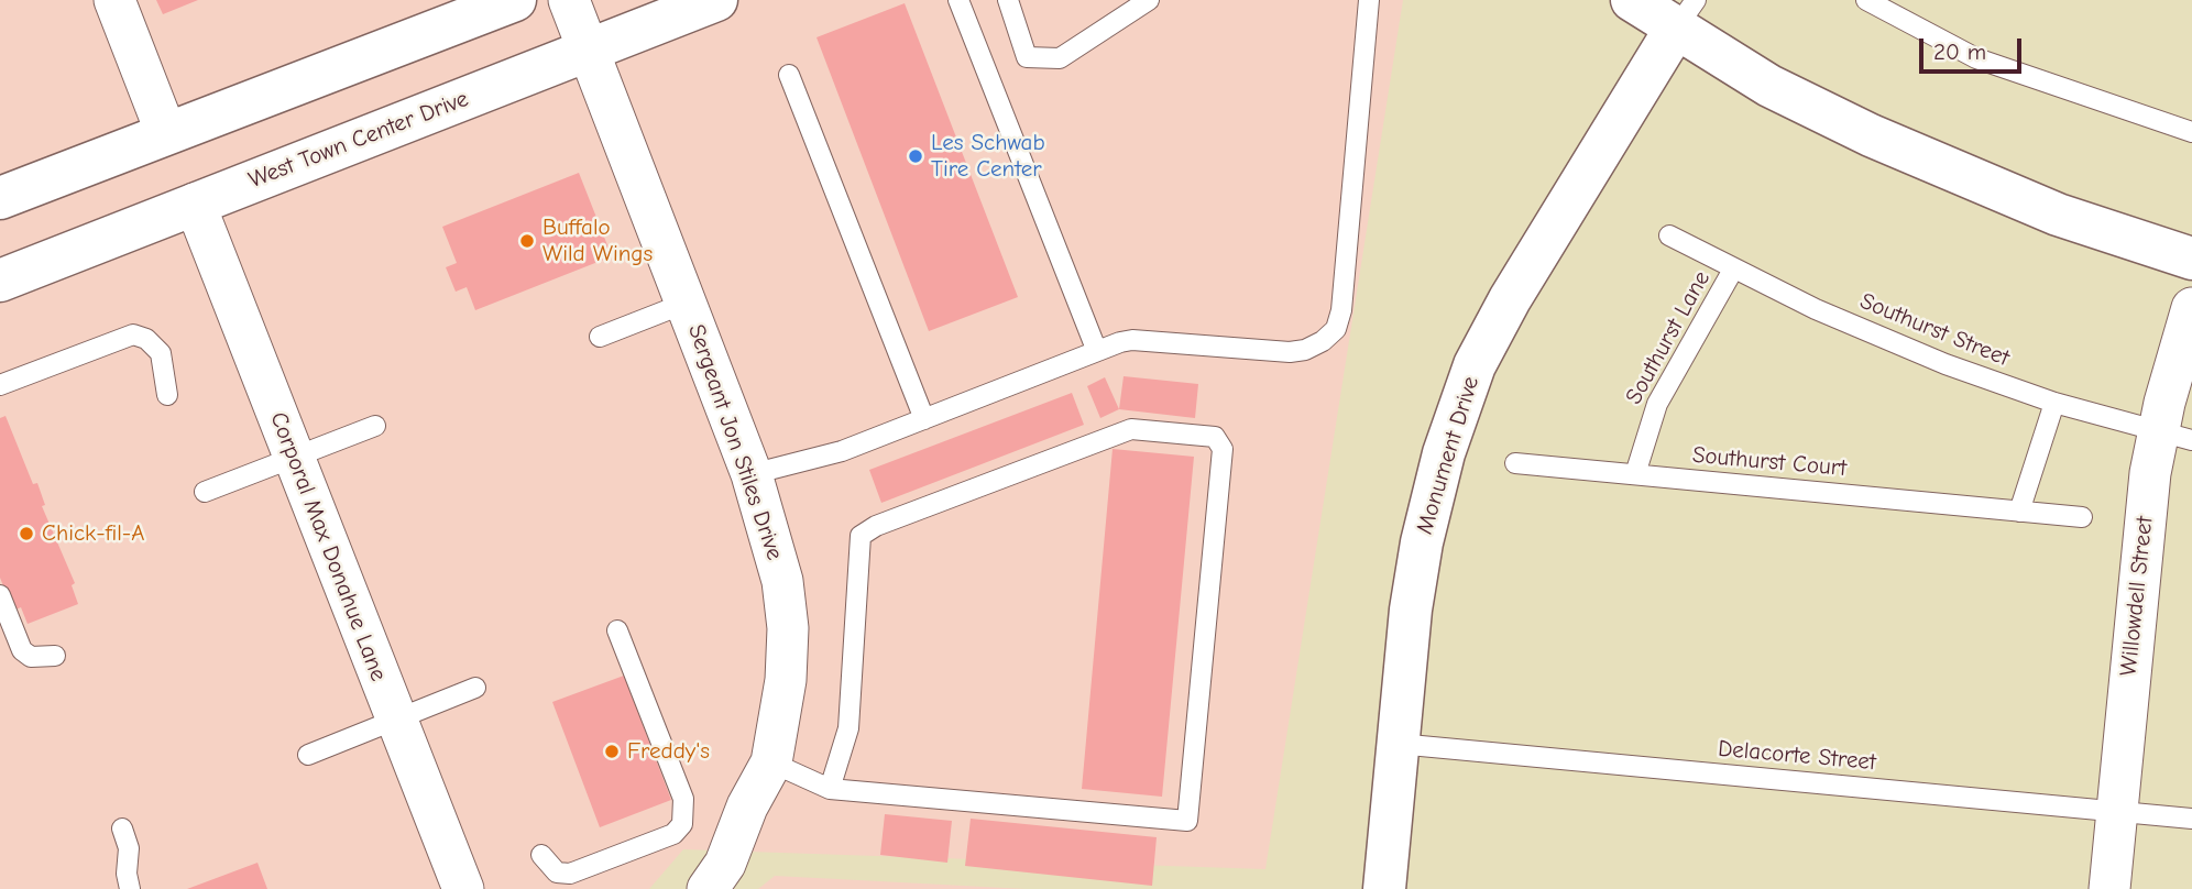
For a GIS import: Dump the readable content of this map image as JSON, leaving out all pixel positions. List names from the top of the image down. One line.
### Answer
{"streets":{"street":["West Town Center Drive","Sergeant Jon Stiles Drive","Monument Drive","Corporal Max Donahue Lane","Willowdell Street"],"lane":["Southurst Street","Southurst Lane","Southurst Court","Delacorte Street"]},"crossings":[["West Town Center Drive","Sergeant Jon Stiles Drive"],["West Town Center Drive","Corporal Max Donahue Lane"],["Southurst Street","Southurst Lane"],["Southurst Street","Willowdell Street"],["Southurst Lane","Southurst Court"],["Monument Drive","Delacorte Street"],["Willowdell Street","Delacorte Street"]],"places":["Les Schwab Tire Center","Buffalo Wild Wings","Chick-fil-A","Freddy's"],"scale_bar":"20 m"}
